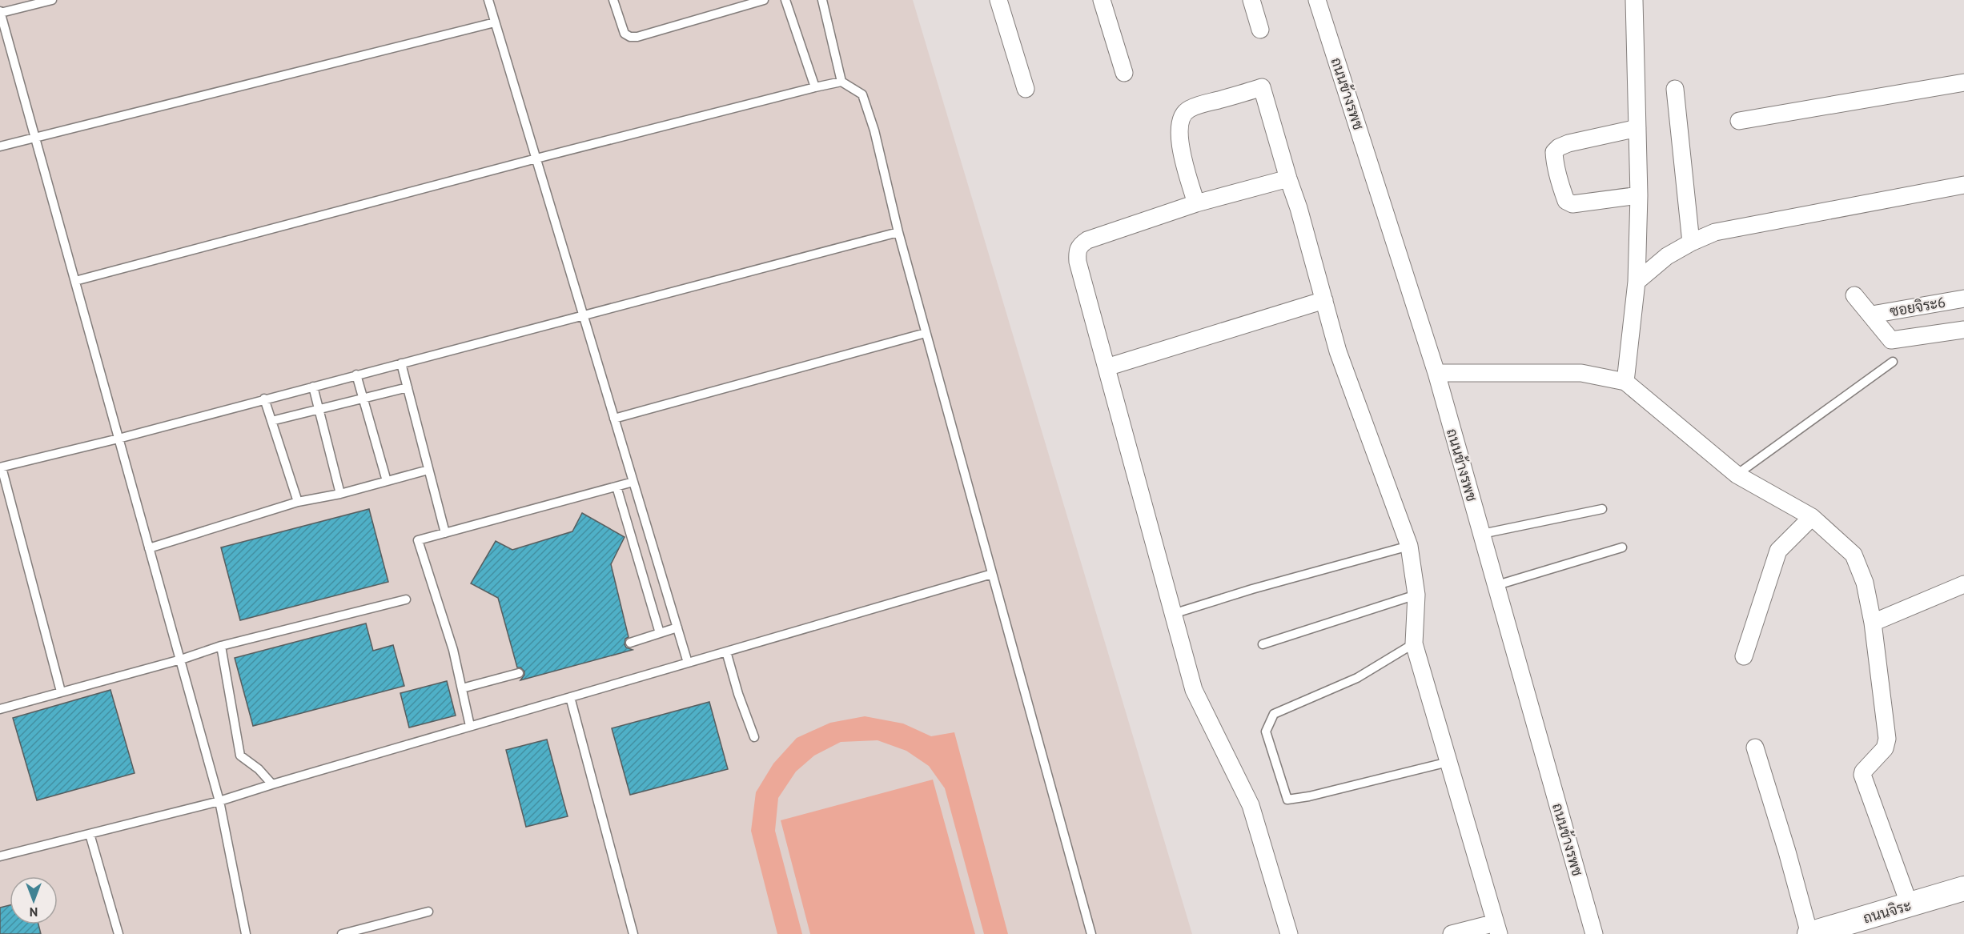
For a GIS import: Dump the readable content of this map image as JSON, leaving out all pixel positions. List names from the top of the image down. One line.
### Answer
{"streets":{"main road":["ถนนจิระ"],"street":["ถนนข้างรพช","ซอยจิระ6"]},"north":"bottom"}
